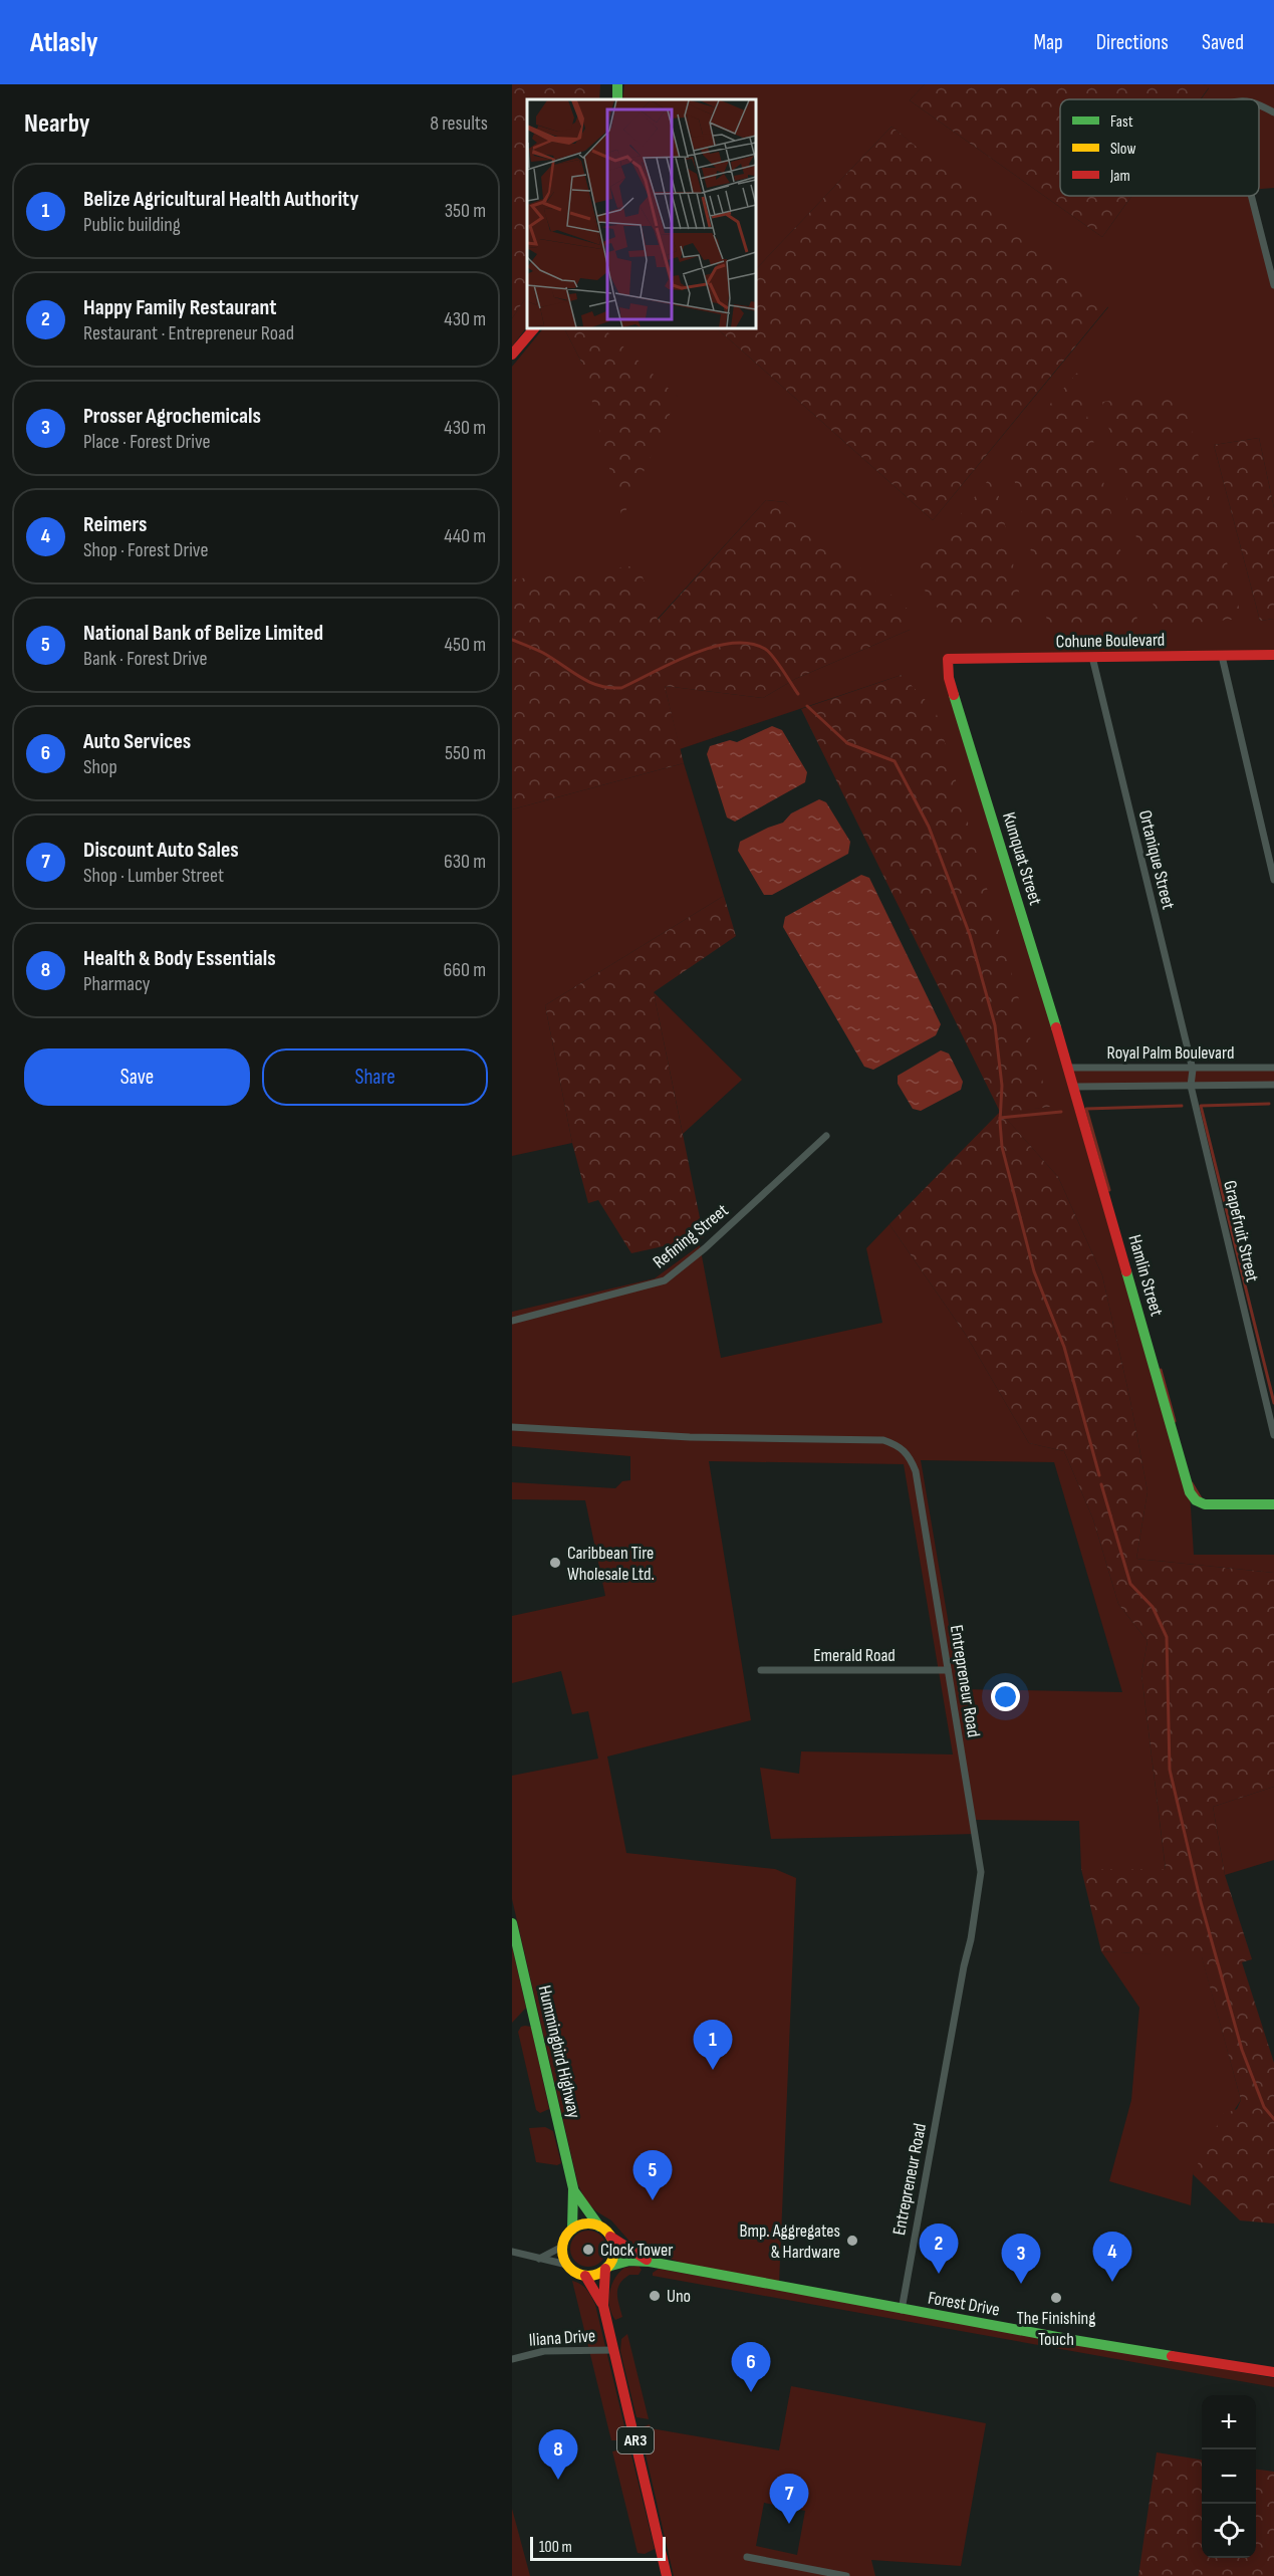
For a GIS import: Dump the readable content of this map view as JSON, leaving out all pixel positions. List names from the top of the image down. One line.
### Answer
{"streets":{"main road":["Cohune Boulevard","Kumquat Street","Hamlin Street","Hummingbird Highway","Forest Drive","AR3"],"street":["Ortanique Street","Royal Palm Boulevard","Grapefruit Street","Refining Street","Emerald Road","Entrepreneur Road","Iliana Drive"]},"crossings":[["Cohune Boulevard","Kumquat Street"],["Cohune Boulevard","Ortanique Street"],["Kumquat Street","Royal Palm Boulevard"],["Kumquat Street","Hamlin Street"],["Ortanique Street","Royal Palm Boulevard"],["Ortanique Street","Grapefruit Street"],["Royal Palm Boulevard","Grapefruit Street"],["Royal Palm Boulevard","Hamlin Street"],["Emerald Road","Entrepreneur Road"],["Entrepreneur Road","Forest Drive"],["Hummingbird Highway","Forest Drive"],["Hummingbird Highway","AR3"],["Forest Drive","AR3"],["Iliana Drive","AR3"]],"places":["Caribbean Tire Wholesale Ltd.","Bmp. Aggregates & Hardware","Clock Tower","Uno","The Finishing Touch"],"legend":["Fast","Slow","Jam"],"scale_bar":"100 m","page":{"header":"Atlasly","nav":["Map","Directions","Saved"],"heading":["Nearby","8 results"],"list":[{"mark":"1","name":"Belize Agricultural Health Authority","note":"Public building","value":"350 m"},{"mark":"2","name":"Happy Family Restaurant","note":"Restaurant · Entrepreneur Road","value":"430 m"},{"mark":"3","name":"Prosser Agrochemicals","note":"Place · Forest Drive","value":"430 m"},{"mark":"4","name":"Reimers","note":"Shop · Forest Drive","value":"440 m"},{"mark":"5","name":"National Bank of Belize Limited","note":"Bank · Forest Drive","value":"450 m"},{"mark":"6","name":"Auto Services","note":"Shop","value":"550 m"},{"mark":"7","name":"Discount Auto Sales","note":"Shop · Lumber Street","value":"630 m"},{"mark":"8","name":"Health & Body Essentials","note":"Pharmacy","value":"660 m"}],"buttons":["Save","Share"],"pins":["1","5","2","4","3","6","8","7"],"map_buttons":["+","−"],"scale":"100 m"}}
